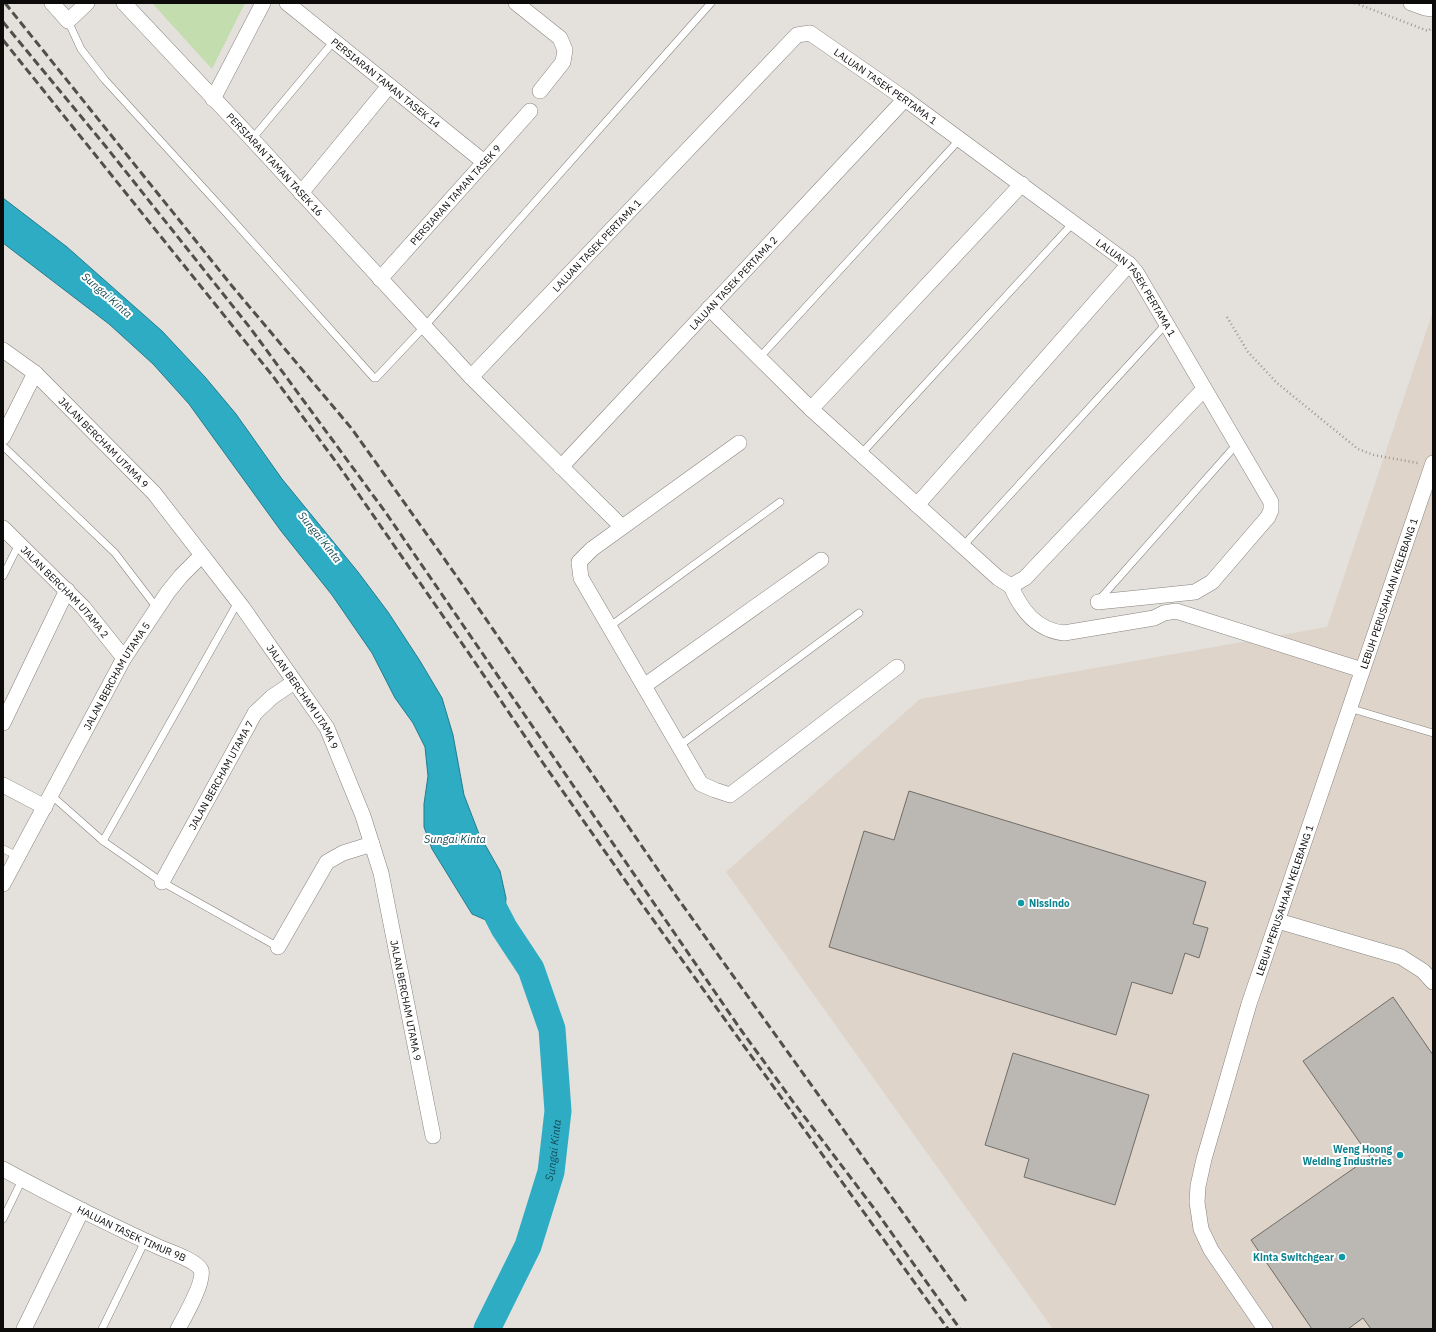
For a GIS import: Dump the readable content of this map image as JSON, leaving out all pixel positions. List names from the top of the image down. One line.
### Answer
{"streets":{"street":["PERSIARAN TAMAN TASEK 14","LALUAN TASEK PERTAMA 1","PERSIARAN TAMAN TASEK 16","PERSIARAN TAMAN TASEK 9","LALUAN TASEK PERTAMA 2","JALAN BERCHAM UTAMA 9","JALAN BERCHAM UTAMA 2","LEBUH PERUSAHAAN KELEBANG 1","JALAN BERCHAM UTAMA 5","JALAN BERCHAM UTAMA 7","HALUAN TASEK TIMUR 9B"]},"crossings":[["PERSIARAN TAMAN TASEK 14","PERSIARAN TAMAN TASEK 9"],["LALUAN TASEK PERTAMA 1","PERSIARAN TAMAN TASEK 16"],["LALUAN TASEK PERTAMA 1","LALUAN TASEK PERTAMA 2"],["PERSIARAN TAMAN TASEK 16","PERSIARAN TAMAN TASEK 9"],["PERSIARAN TAMAN TASEK 16","LALUAN TASEK PERTAMA 2"],["JALAN BERCHAM UTAMA 9","JALAN BERCHAM UTAMA 5"],["JALAN BERCHAM UTAMA 9","JALAN BERCHAM UTAMA 7"],["JALAN BERCHAM UTAMA 2","JALAN BERCHAM UTAMA 5"]],"water":["Sungai Kinta"],"places":["Nissindo","Weng Hoong Welding Industries","Kinta Switchgear"]}
